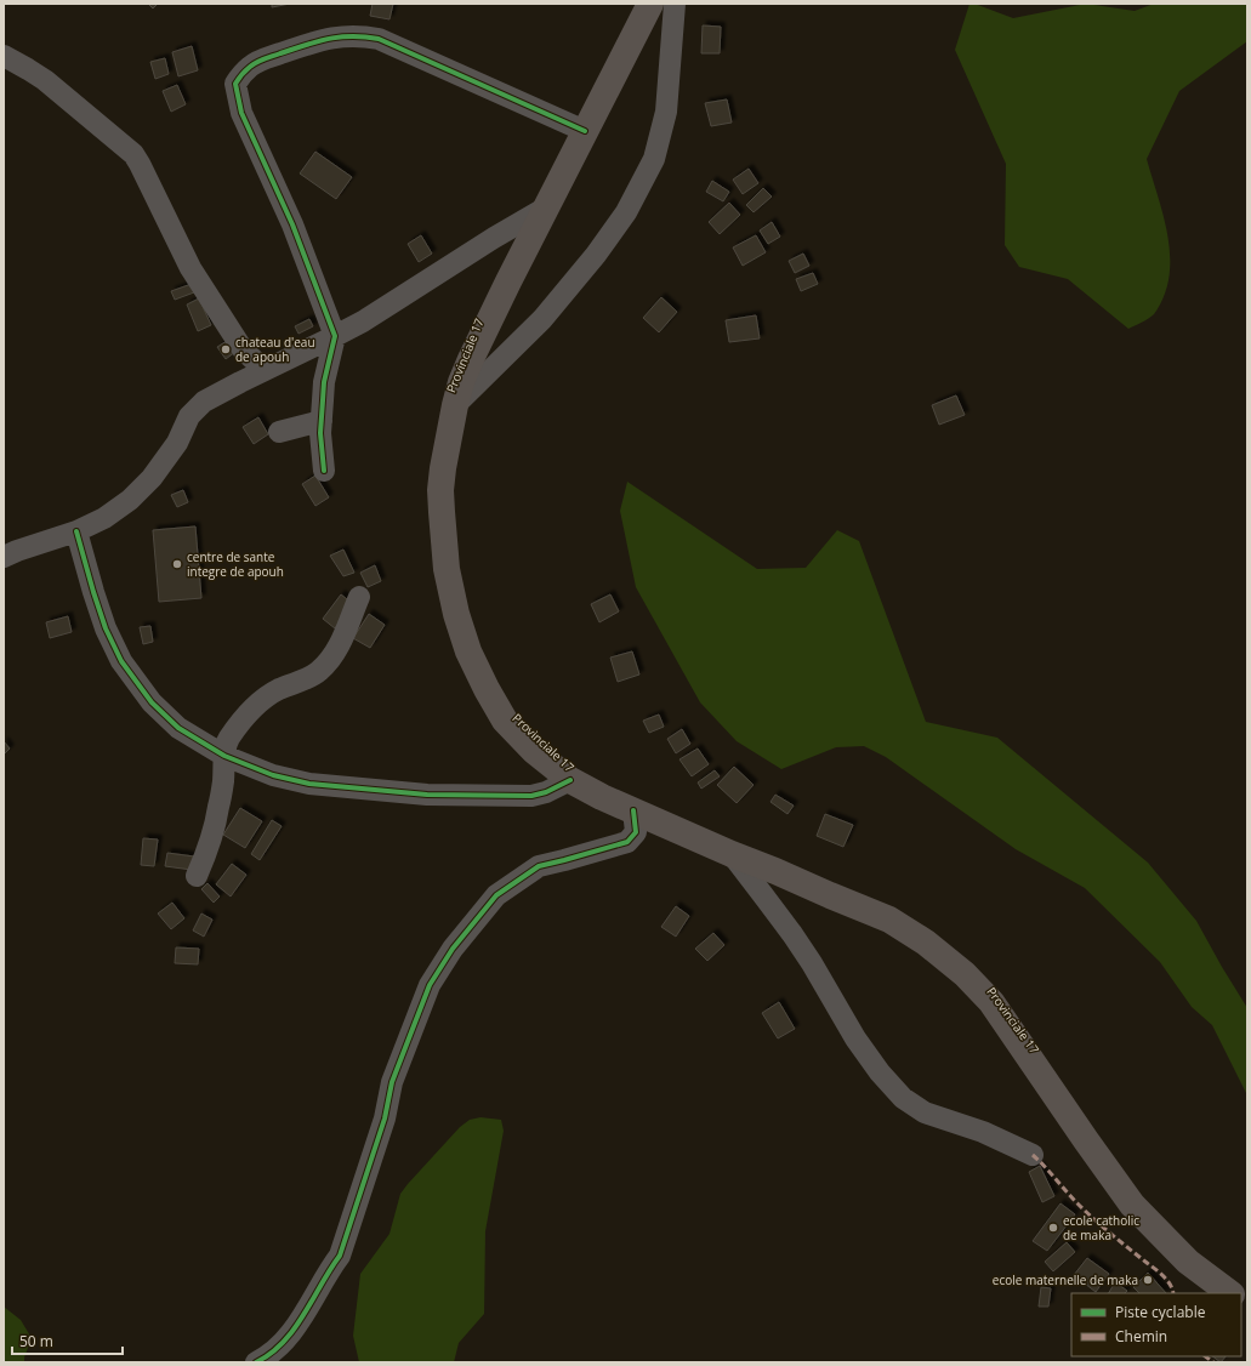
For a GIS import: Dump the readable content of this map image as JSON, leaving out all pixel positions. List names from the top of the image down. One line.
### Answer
{"streets":{"main road":["Provinciale 17"]},"places":["chateau d'eau de apouh","centre de sante integre de apouh","ecole catholic de maka","ecole maternelle de maka"],"legend":["Piste cyclable","Chemin"],"scale_bar":"50 m"}
